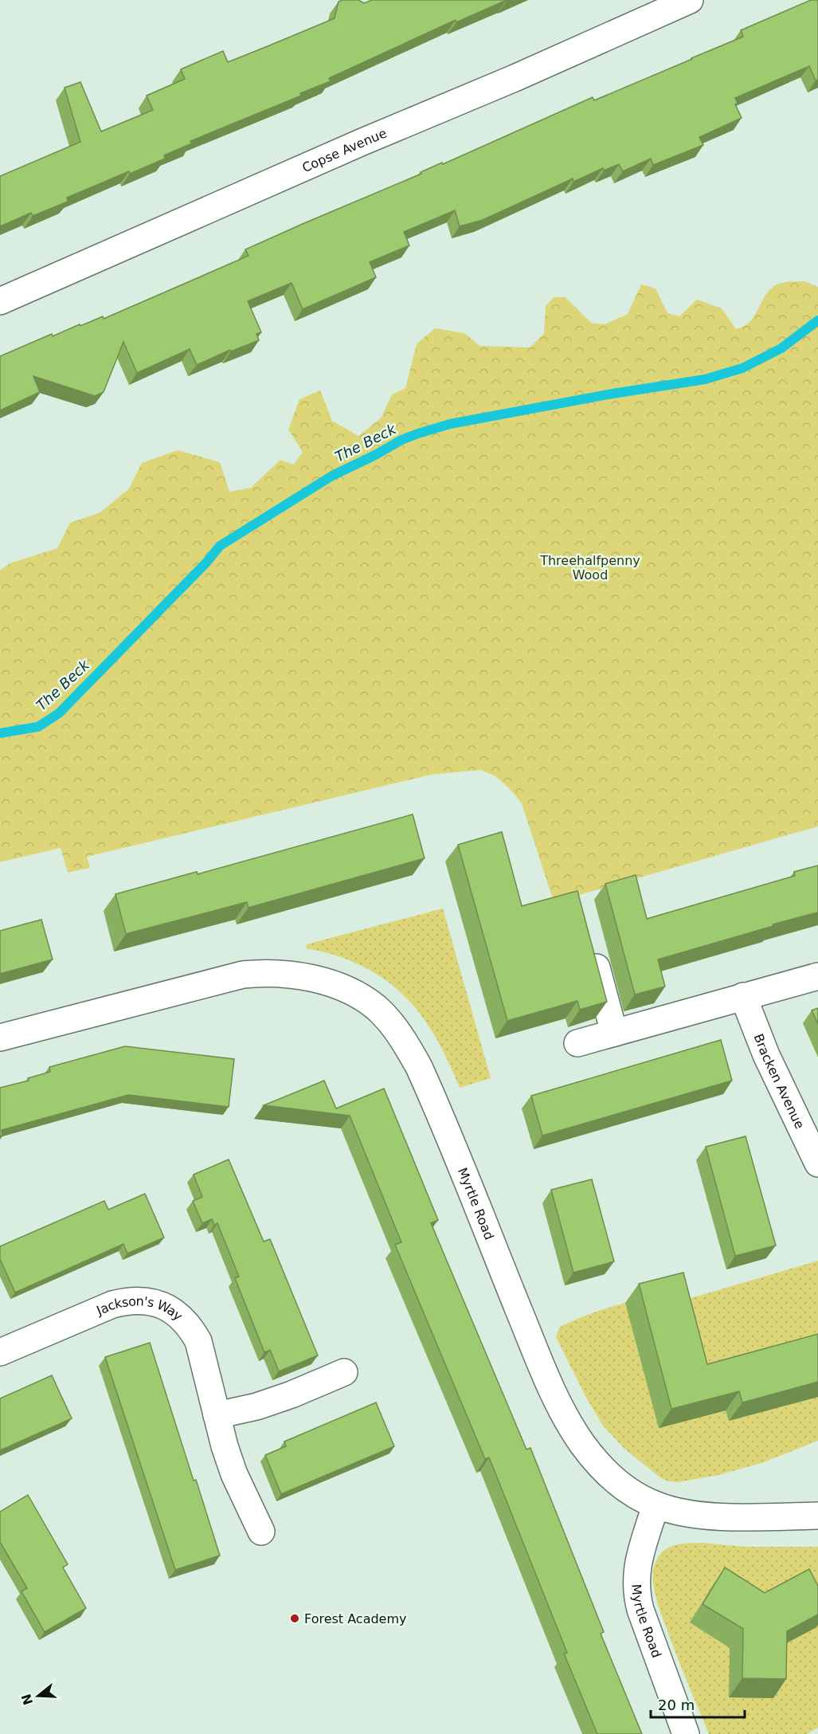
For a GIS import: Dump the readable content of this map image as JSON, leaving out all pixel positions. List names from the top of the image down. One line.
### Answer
{"streets":{"street":["Copse Avenue","Bracken Avenue","Myrtle Road","Jackson's Way"]},"water":["The Beck"],"parks":["Threehalfpenny Wood"],"places":["Forest Academy"],"scale_bar":"20 m","north":"left"}
